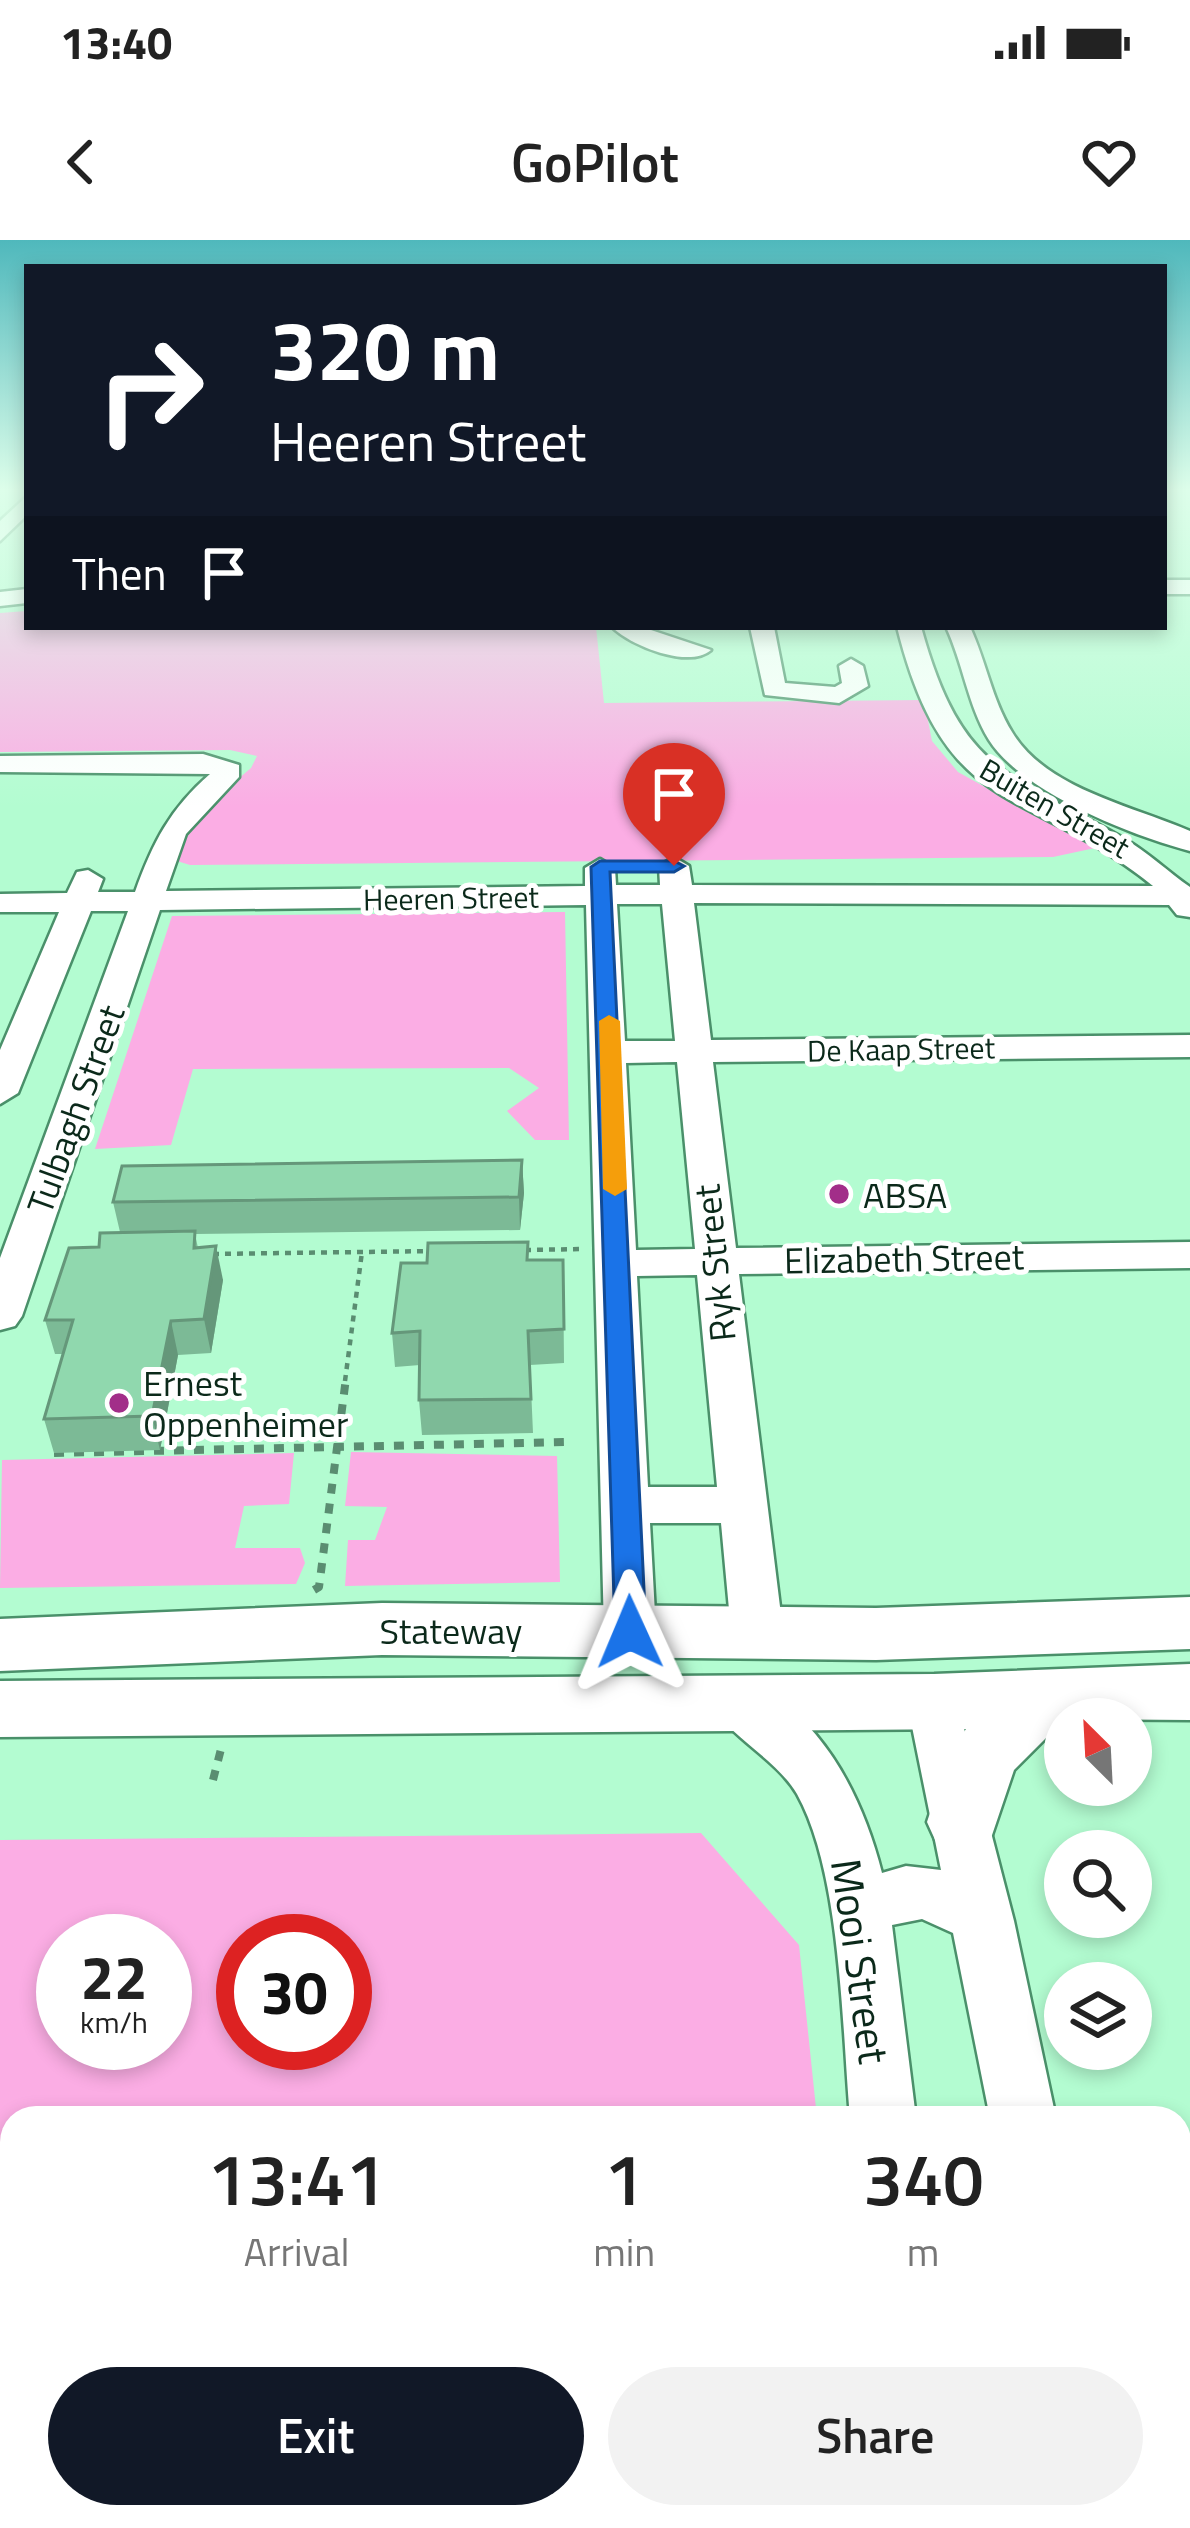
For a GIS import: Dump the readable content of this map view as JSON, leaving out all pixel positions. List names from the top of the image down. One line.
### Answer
{"streets":{"main road":["Stateway"],"street":["Buiten Street","Heeren Street","De Kaap Street","Tulbagh Street","Elizabeth Street","Ryk Street","Mooi Street"]},"crossings":[["Buiten Street","Heeren Street"],["Heeren Street","Tulbagh Street"],["Heeren Street","Ryk Street"],["De Kaap Street","Ryk Street"],["Elizabeth Street","Ryk Street"],["Ryk Street","Stateway"],["Stateway","Mooi Street"]],"places":["ABSA","Ernest Oppenheimer"],"north":"top left","page":{"status":"13:40","header":"GoPilot","turn":["320 m","Heeren Street"],"then":"Then","speed":"22 km/h","limit":"30","eta":["13:41","Arrival","1","min","340","m"],"buttons":["Exit","Share"]}}
